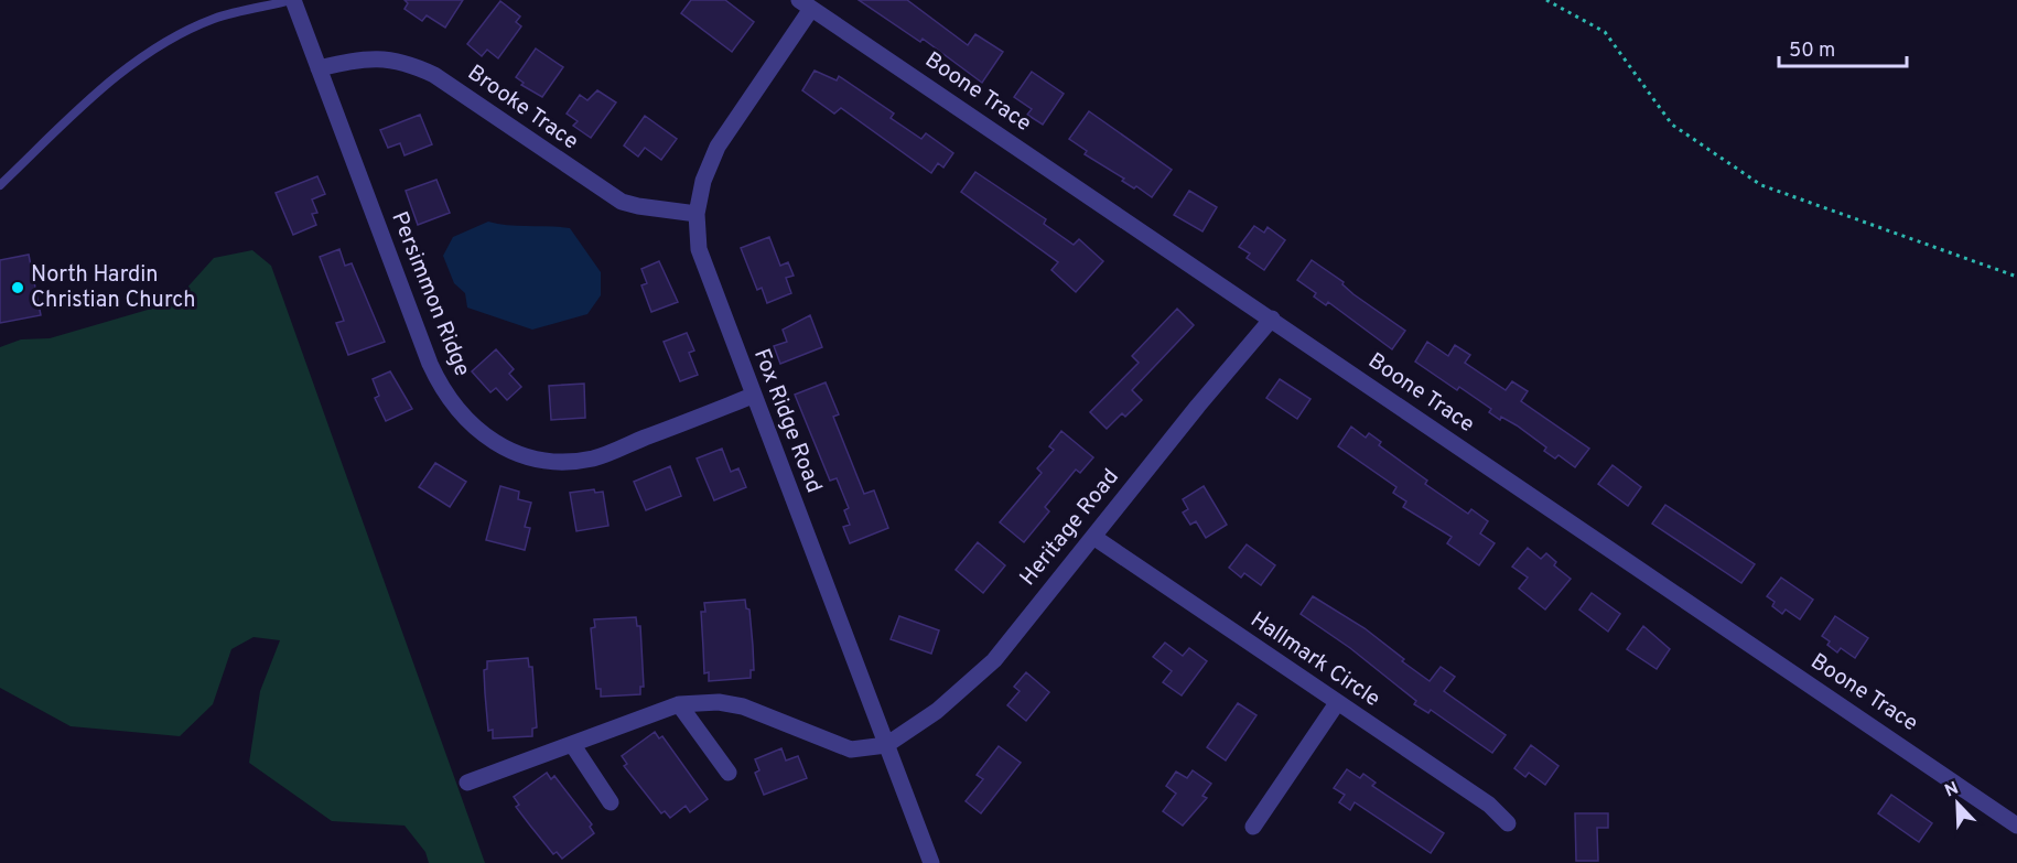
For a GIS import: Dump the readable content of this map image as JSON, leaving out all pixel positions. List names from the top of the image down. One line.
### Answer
{"streets":{"street":["Boone Trace","Brooke Trace","Persimmon Ridge","Fox Ridge Road","Heritage Road","Hallmark Circle"]},"crossings":[["Boone Trace","Fox Ridge Road"],["Boone Trace","Heritage Road"],["Brooke Trace","Persimmon Ridge"],["Brooke Trace","Fox Ridge Road"],["Persimmon Ridge","Fox Ridge Road"],["Fox Ridge Road","Heritage Road"],["Heritage Road","Hallmark Circle"]],"places":["North Hardin Christian Church"],"scale_bar":"50 m","north":"top left"}
